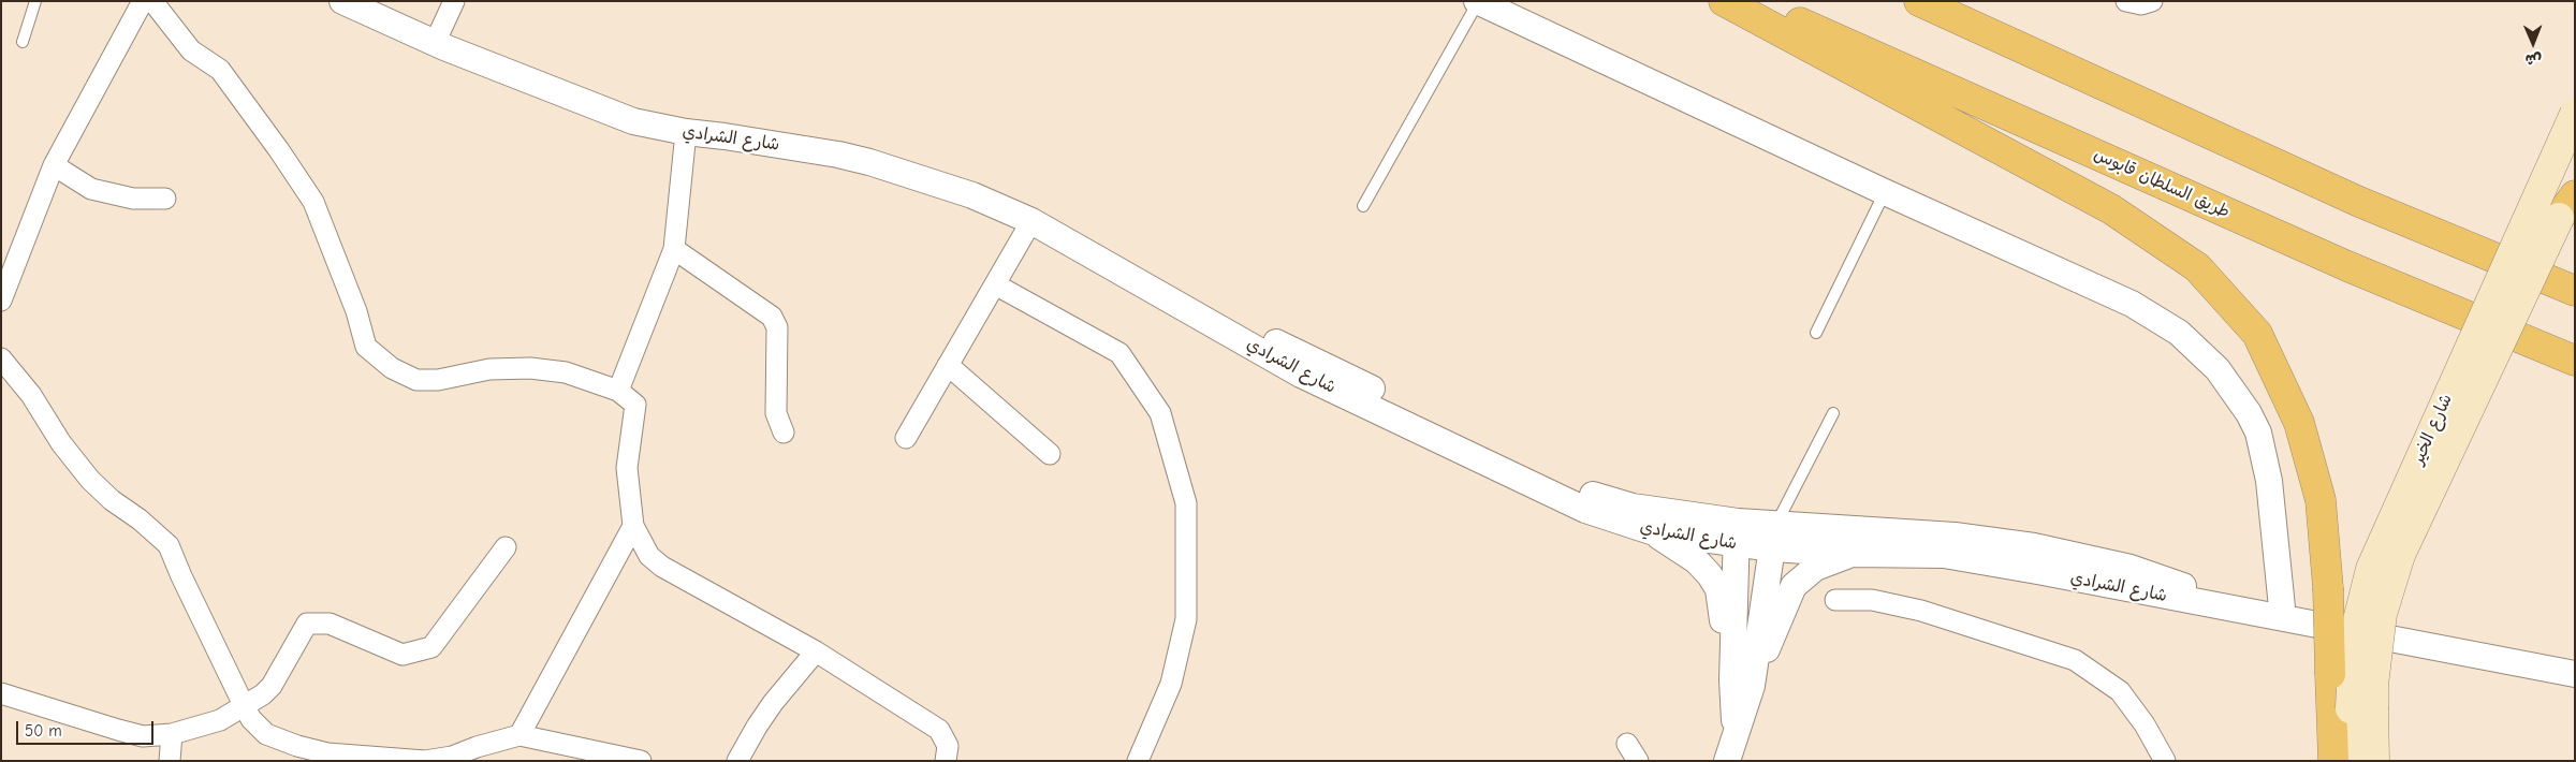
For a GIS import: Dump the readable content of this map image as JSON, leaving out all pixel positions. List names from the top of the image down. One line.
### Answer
{"streets":{"highway":["طريق السلطان قابوس"],"main road":["شارع الخير"],"street":["شارع الشرادي"]},"scale_bar":"50 m","north":"bottom"}
